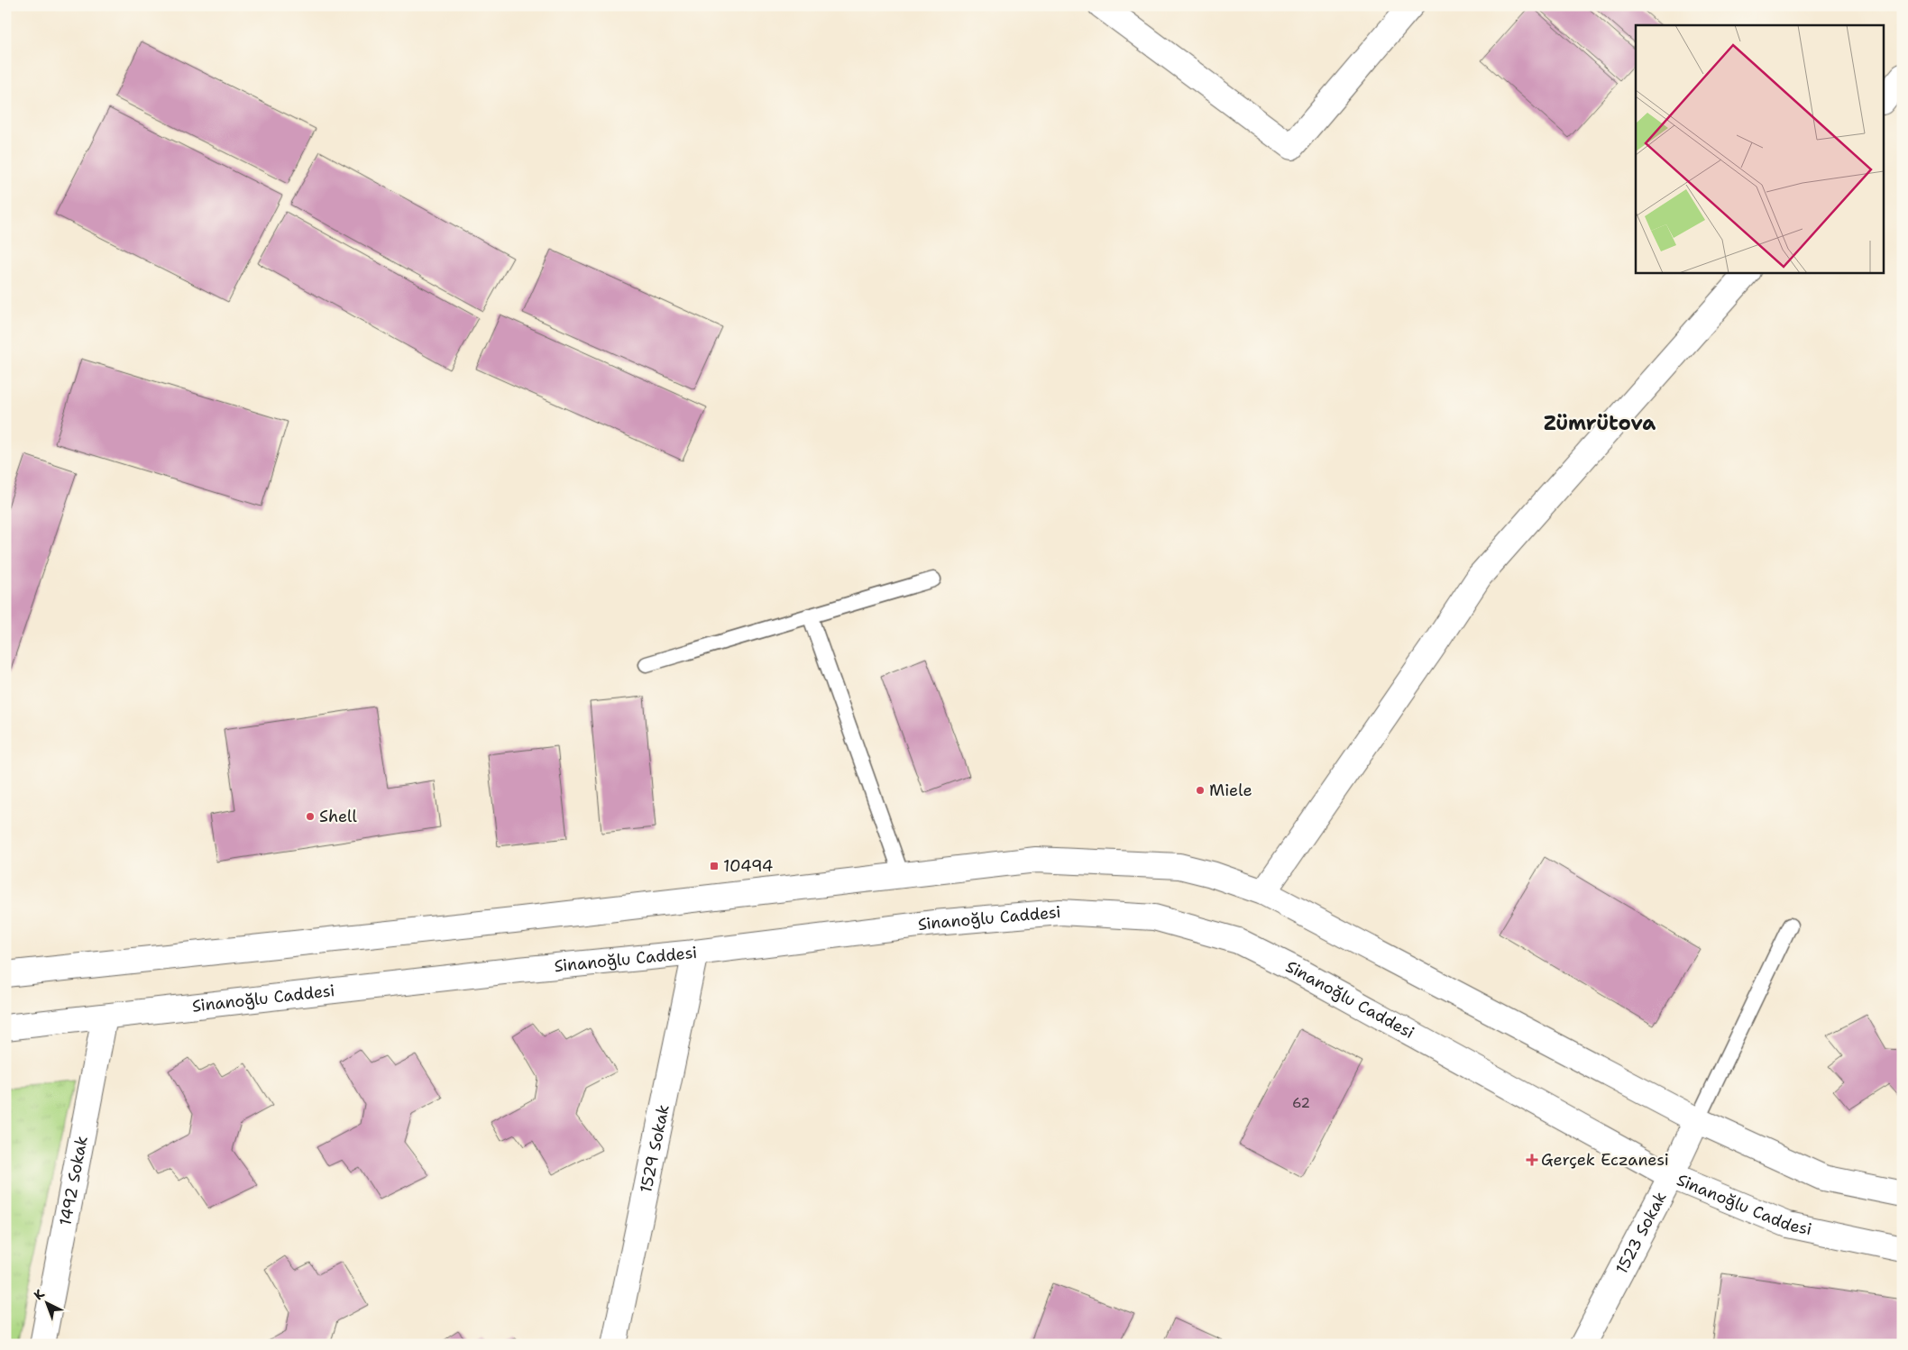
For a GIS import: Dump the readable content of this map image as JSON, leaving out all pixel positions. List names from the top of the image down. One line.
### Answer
{"streets":{"main road":["Si̇nanoğlu Caddesi","1529 Sokak","1492 Sokak","1523 Sokak"]},"crossings":[["Si̇nanoğlu Caddesi","1529 Sokak"],["Si̇nanoğlu Caddesi","1492 Sokak"],["Si̇nanoğlu Caddesi","1523 Sokak"]],"districts":["Zümrütova"],"places":{"other":["Miele","Shell"],"transit":["10494"],"health":["Gerçek Eczanesi"]},"house_numbers":["62"],"north":"top left"}
